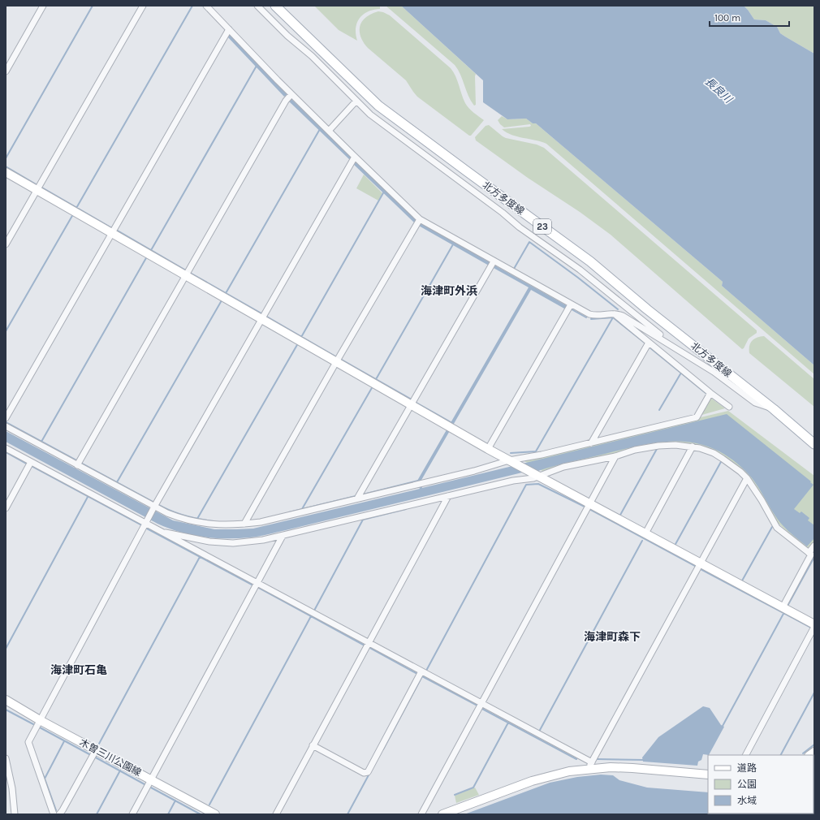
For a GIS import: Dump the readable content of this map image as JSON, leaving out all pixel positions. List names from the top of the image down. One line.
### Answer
{"streets":{"main road":["北方多度線","23"],"street":["木曽三川公園線"]},"districts":["海津町外浜","海津町森下","海津町石亀"],"water":["長良川"],"legend":["道路","公園","水域"],"scale_bar":"100 m"}
